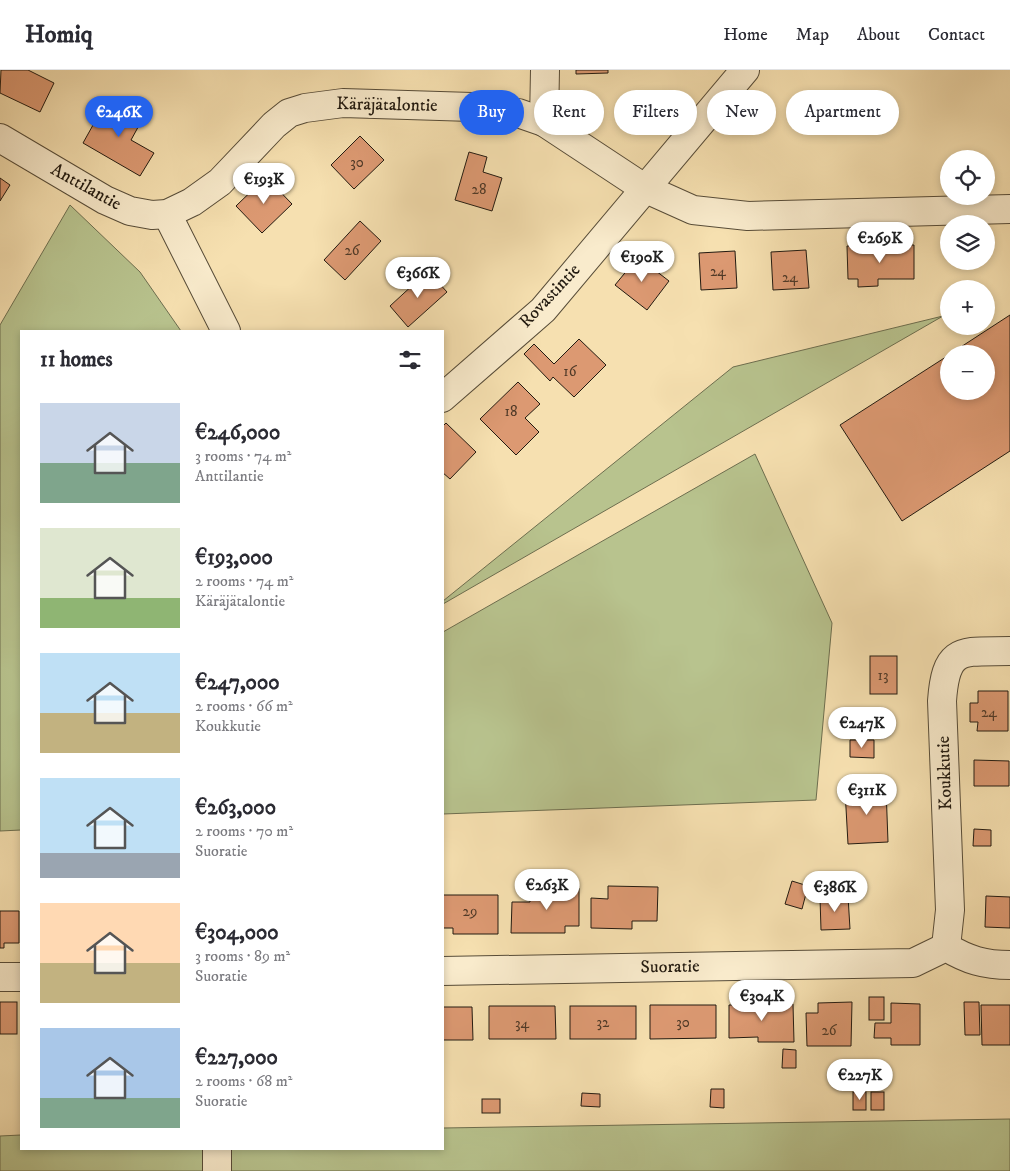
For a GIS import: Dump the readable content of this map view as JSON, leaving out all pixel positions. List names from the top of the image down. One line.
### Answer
{"streets":{"street":["Käräjätalontie","Anttilantie","Rovastintie","Koukkutie","Suoratie"]},"crossings":[["Käräjätalontie","Anttilantie"],["Käräjätalontie","Rovastintie"],["Koukkutie","Suoratie"]],"house_numbers":["30","28","26","24","24","16","18","13","24","29","32","30","34","26"],"page":{"header":"Homiq","nav":["Home","Map","About","Contact"],"chip":["Buy","Rent","Filters","New","Apartment"],"price":["€246K","€193K","€269K","€190K","€366K","€247K","€311K","€263K","€386K","€304K","€227K"],"map_buttons":["+","−"],"heading":"11 homes","list":[{"name":"€246,000","note":"3 rooms · 74 m² · Anttilantie"},{"name":"€193,000","note":"2 rooms · 74 m² · Käräjätalontie"},{"name":"€247,000","note":"2 rooms · 66 m² · Koukkutie"},{"name":"€263,000","note":"2 rooms · 70 m² · Suoratie"},{"name":"€304,000","note":"3 rooms · 89 m² · Suoratie"},{"name":"€227,000","note":"2 rooms · 68 m² · Suoratie"}]}}
